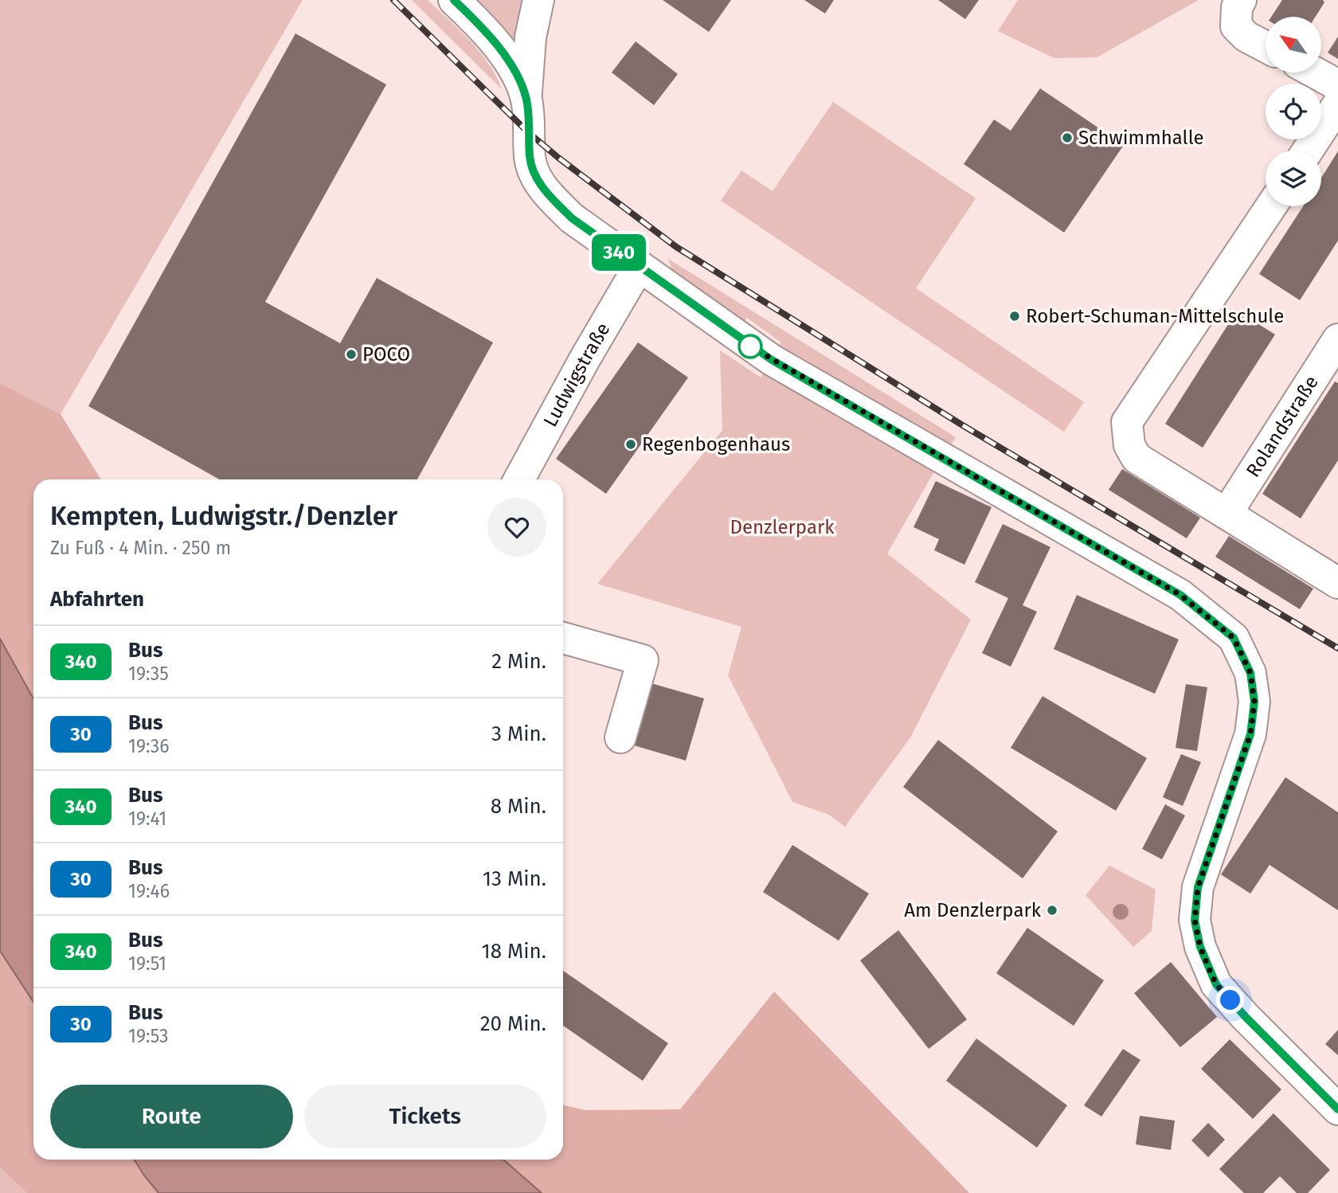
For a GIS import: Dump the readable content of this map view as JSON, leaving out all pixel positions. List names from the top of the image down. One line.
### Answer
{"streets":{"street":["Ludwigstraße","Rolandstraße"]},"parks":["Denzlerpark"],"places":["Schwimmhalle","Robert-Schuman-Mittelschule","POCO","Regenbogenhaus","Am Denzlerpark"],"lines":["bus line 340"],"north":"top left","page":{"on_map":"340","heading":[["Kempten, Ludwigstr./Denzler","Zu Fuß · 4 Min. · 250 m"],"Abfahrten"],"list":[{"mark":"340","name":"Bus","note":"19:35","value":"2 Min."},{"mark":"30","name":"Bus","note":"19:36","value":"3 Min."},{"mark":"340","name":"Bus","note":"19:41","value":"8 Min."},{"mark":"30","name":"Bus","note":"19:46","value":"13 Min."},{"mark":"340","name":"Bus","note":"19:51","value":"18 Min."},{"mark":"30","name":"Bus","note":"19:53","value":"20 Min."}],"buttons":["Route","Tickets"]}}
